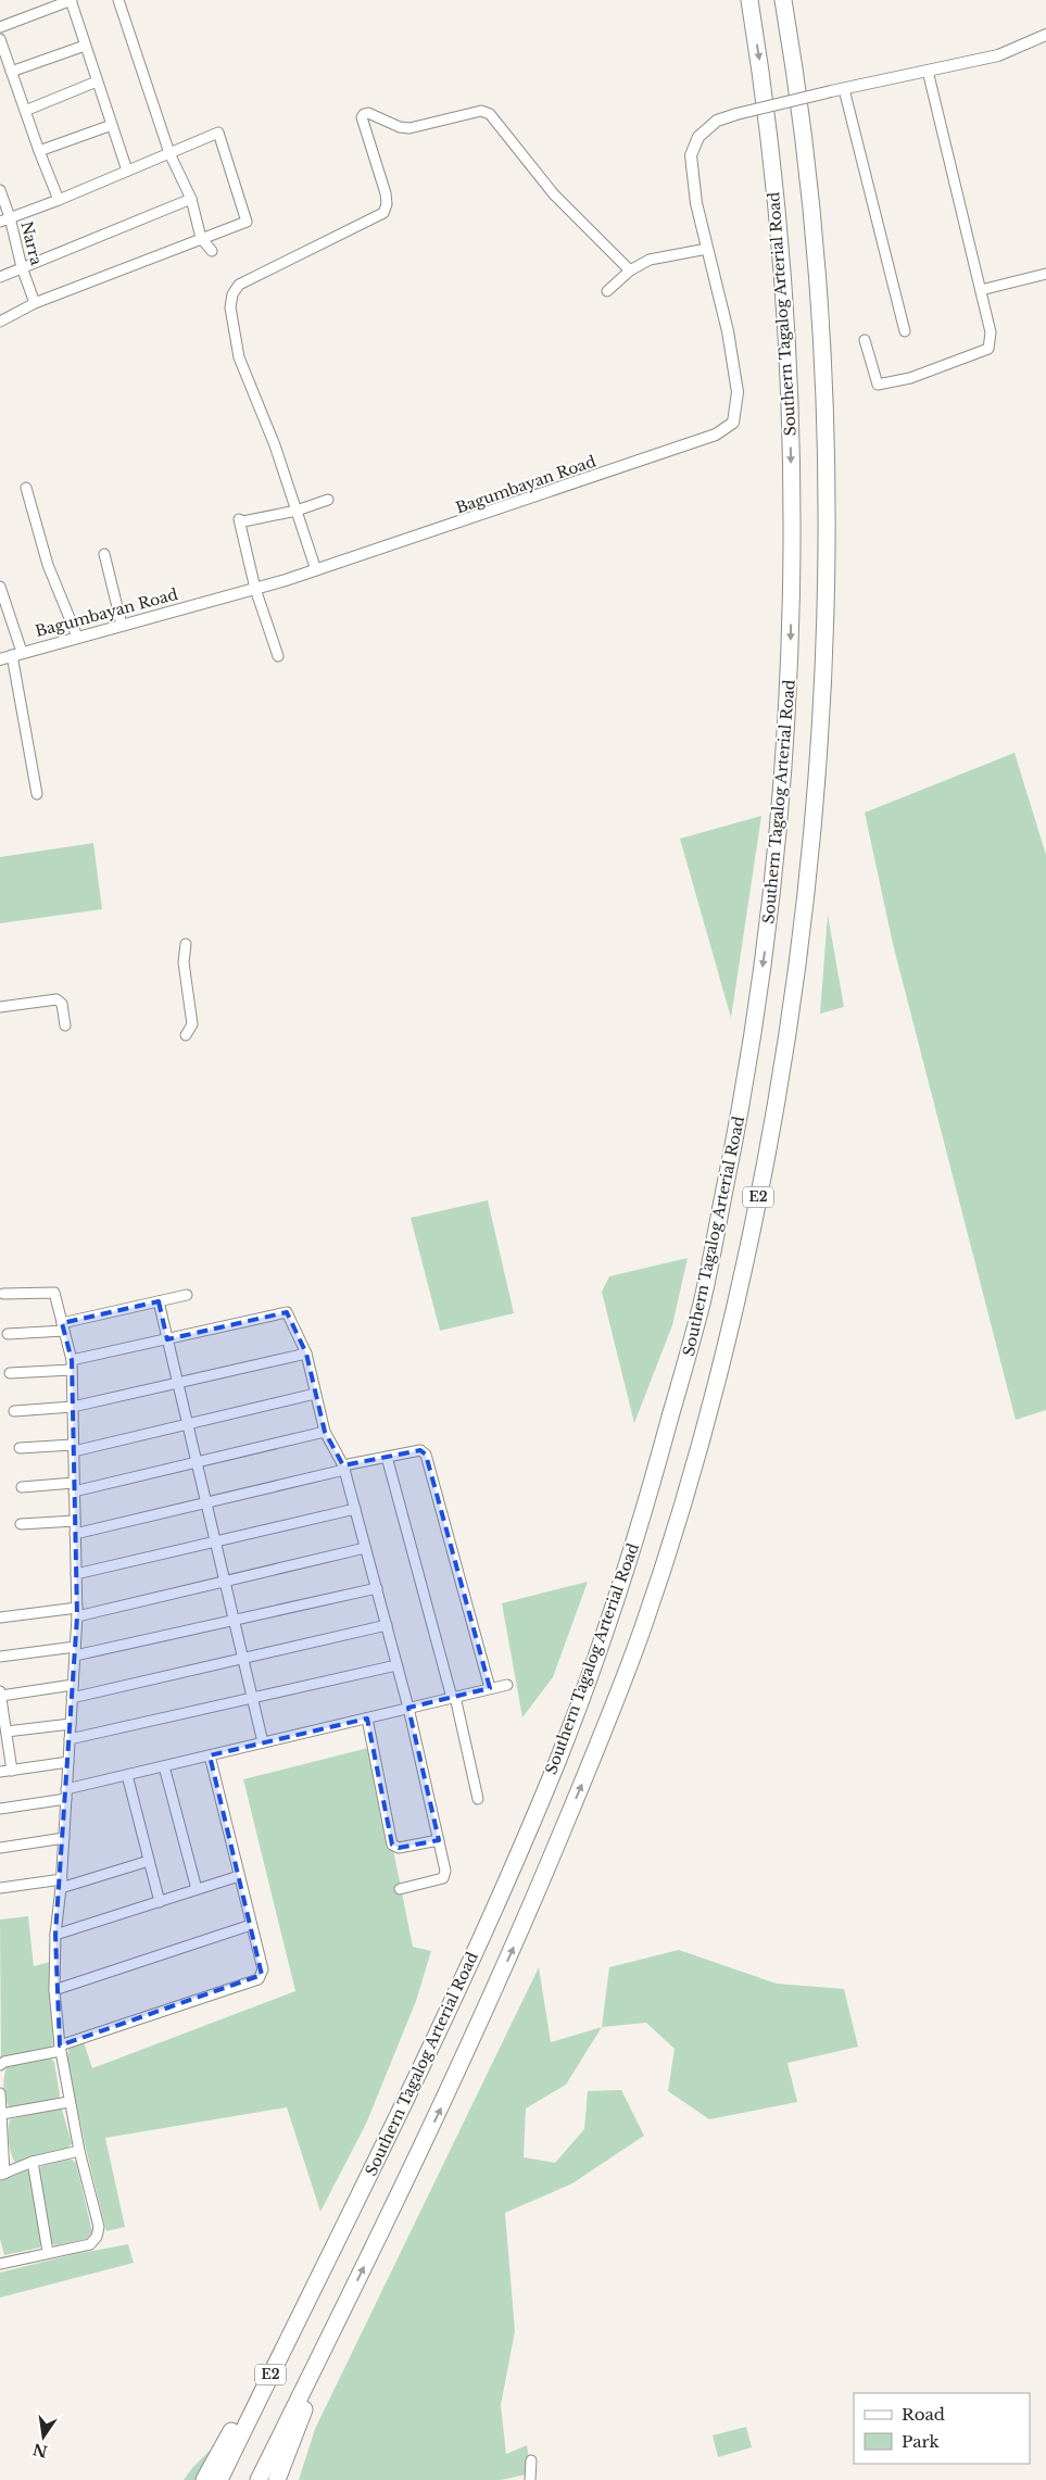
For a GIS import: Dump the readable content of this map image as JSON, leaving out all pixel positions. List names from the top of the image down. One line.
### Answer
{"streets":{"highway":["Southern Tagalog Arterial Road","E2"],"street":["Narra","Bagumbayan Road"]},"legend":["Road","Park"],"north":"bottom"}
